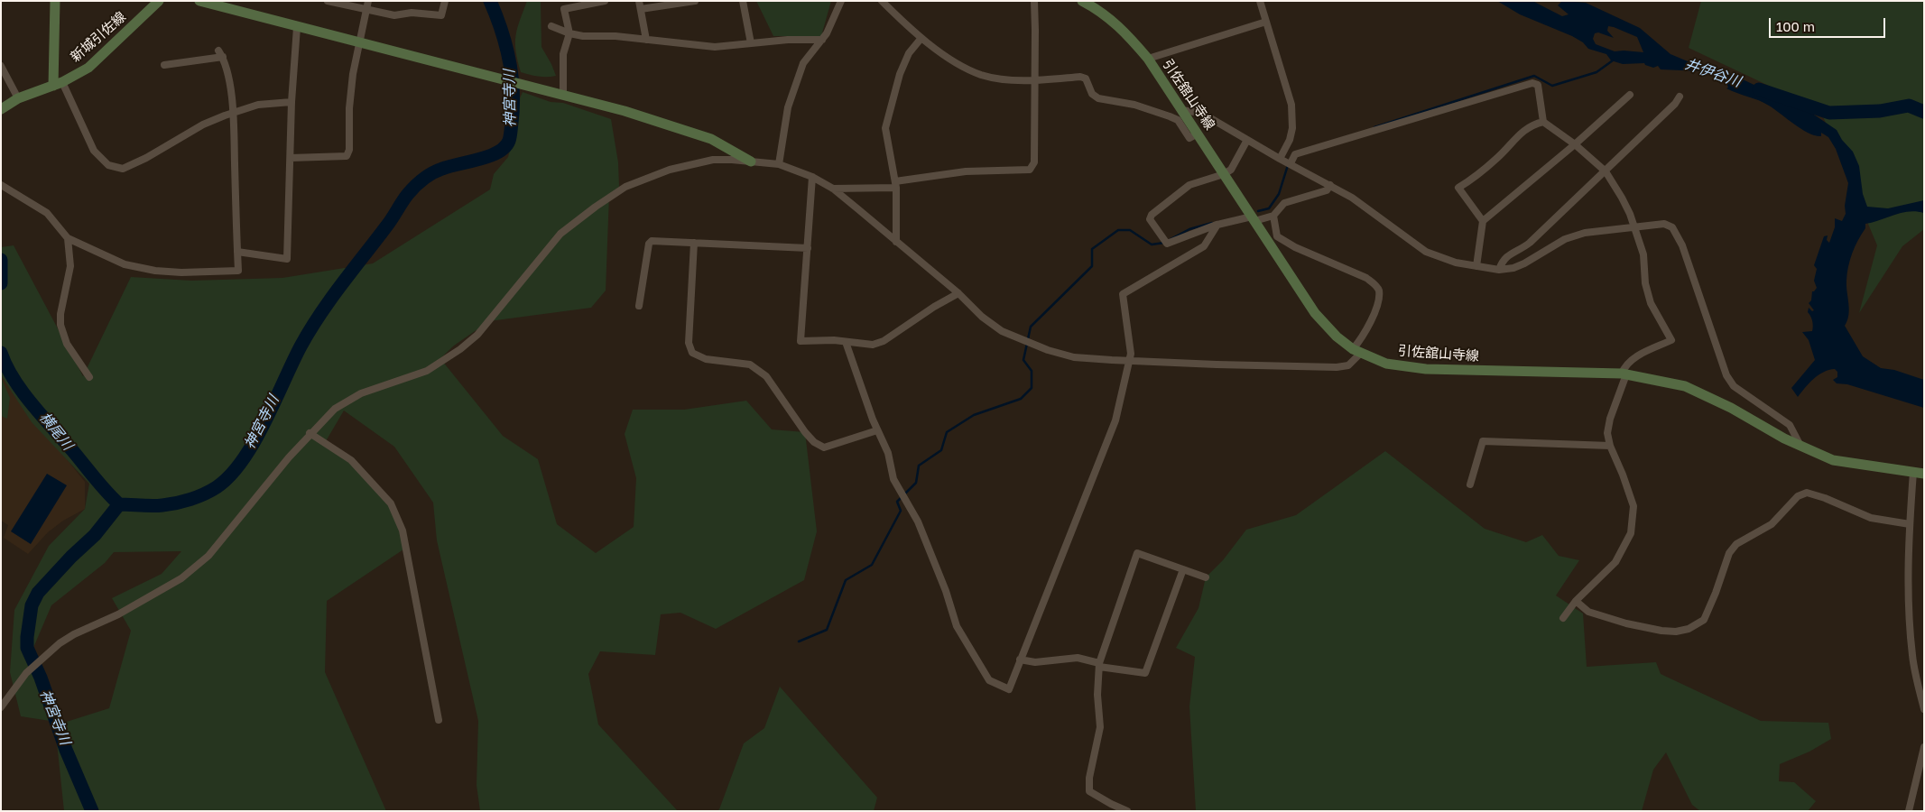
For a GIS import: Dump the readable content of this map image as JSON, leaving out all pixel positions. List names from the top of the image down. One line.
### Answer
{"streets":{"main road":["新城引佐線","引佐舘山寺線"]},"water":["井伊谷川","神宮寺川","横尾川"],"scale_bar":"100 m"}
